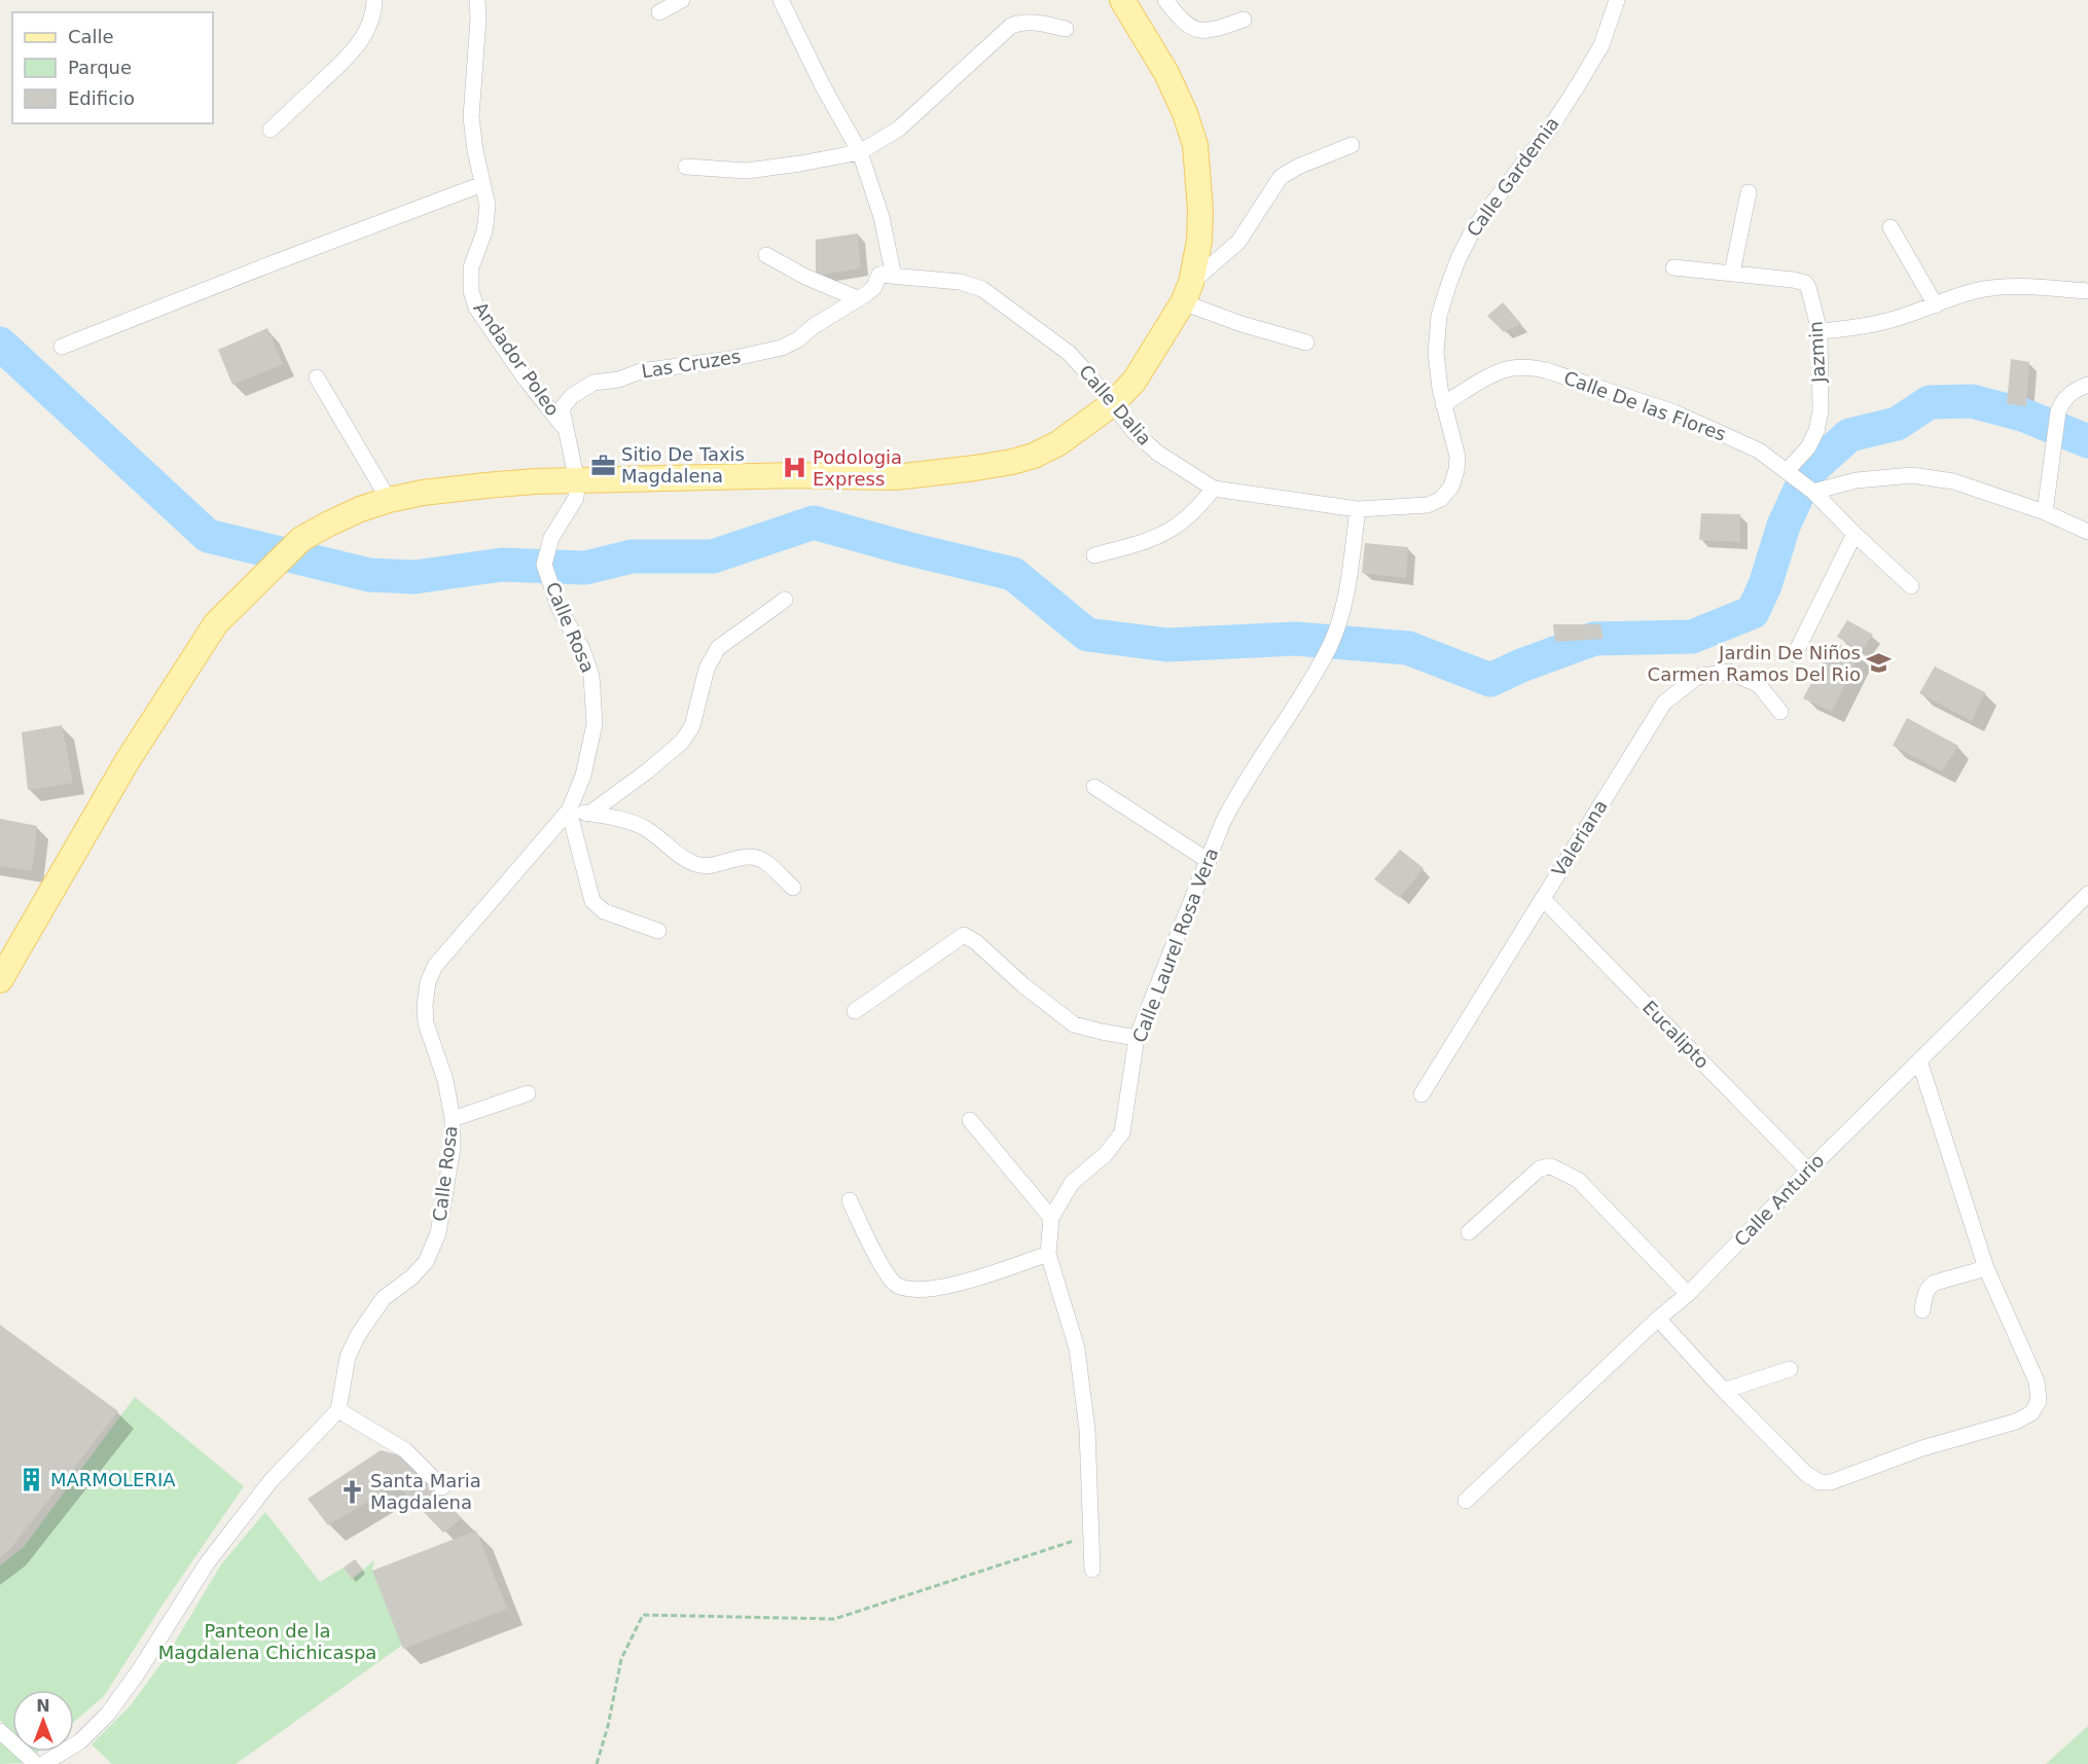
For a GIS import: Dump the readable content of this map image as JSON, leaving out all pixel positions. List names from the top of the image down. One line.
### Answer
{"streets":{"street":["Calle Gardemia","Jazmin","Andador Poleo","Las Cruzes","Calle Dalia","Calle De las Flores","Calle Rosa","Valeriana","Calle Laurel Rosa Vera","Eucalipto","Calle Anturio"]},"crossings":[["Calle Gardemia","Calle Dalia"],["Calle Gardemia","Calle De las Flores"],["Jazmin","Calle De las Flores"],["Andador Poleo","Las Cruzes"],["Las Cruzes","Calle Dalia"],["Las Cruzes","Calle Rosa"],["Calle Dalia","Calle Laurel Rosa Vera"],["Valeriana","Eucalipto"],["Eucalipto","Calle Anturio"]],"parks":["Panteon de la Magdalena Chichicaspa"],"places":{"office":["Sitio De Taxis Magdalena"],"hospital":["Podologia Express"],"school or university":["Jardin De Niños Carmen Ramos Del Rio"],"building":["MARMOLERIA"],"church":["Santa Maria Magdalena"]},"legend":["Calle","Parque","Edificio"],"north":"top"}
